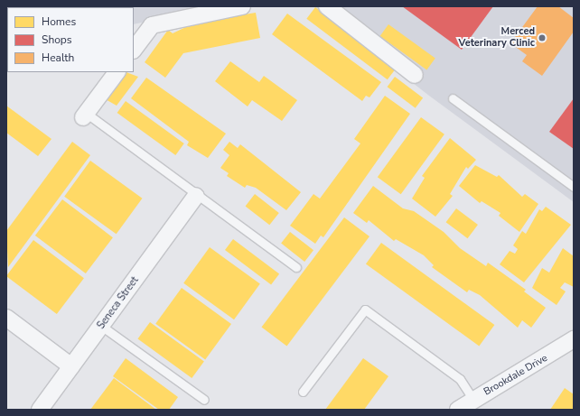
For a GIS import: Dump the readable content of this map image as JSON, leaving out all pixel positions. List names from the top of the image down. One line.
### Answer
{"streets":{"street":["Seneca Street","Brookdale Drive"]},"places":["Merced Veterinary Clinic"],"legend":["Homes","Shops","Health"]}
